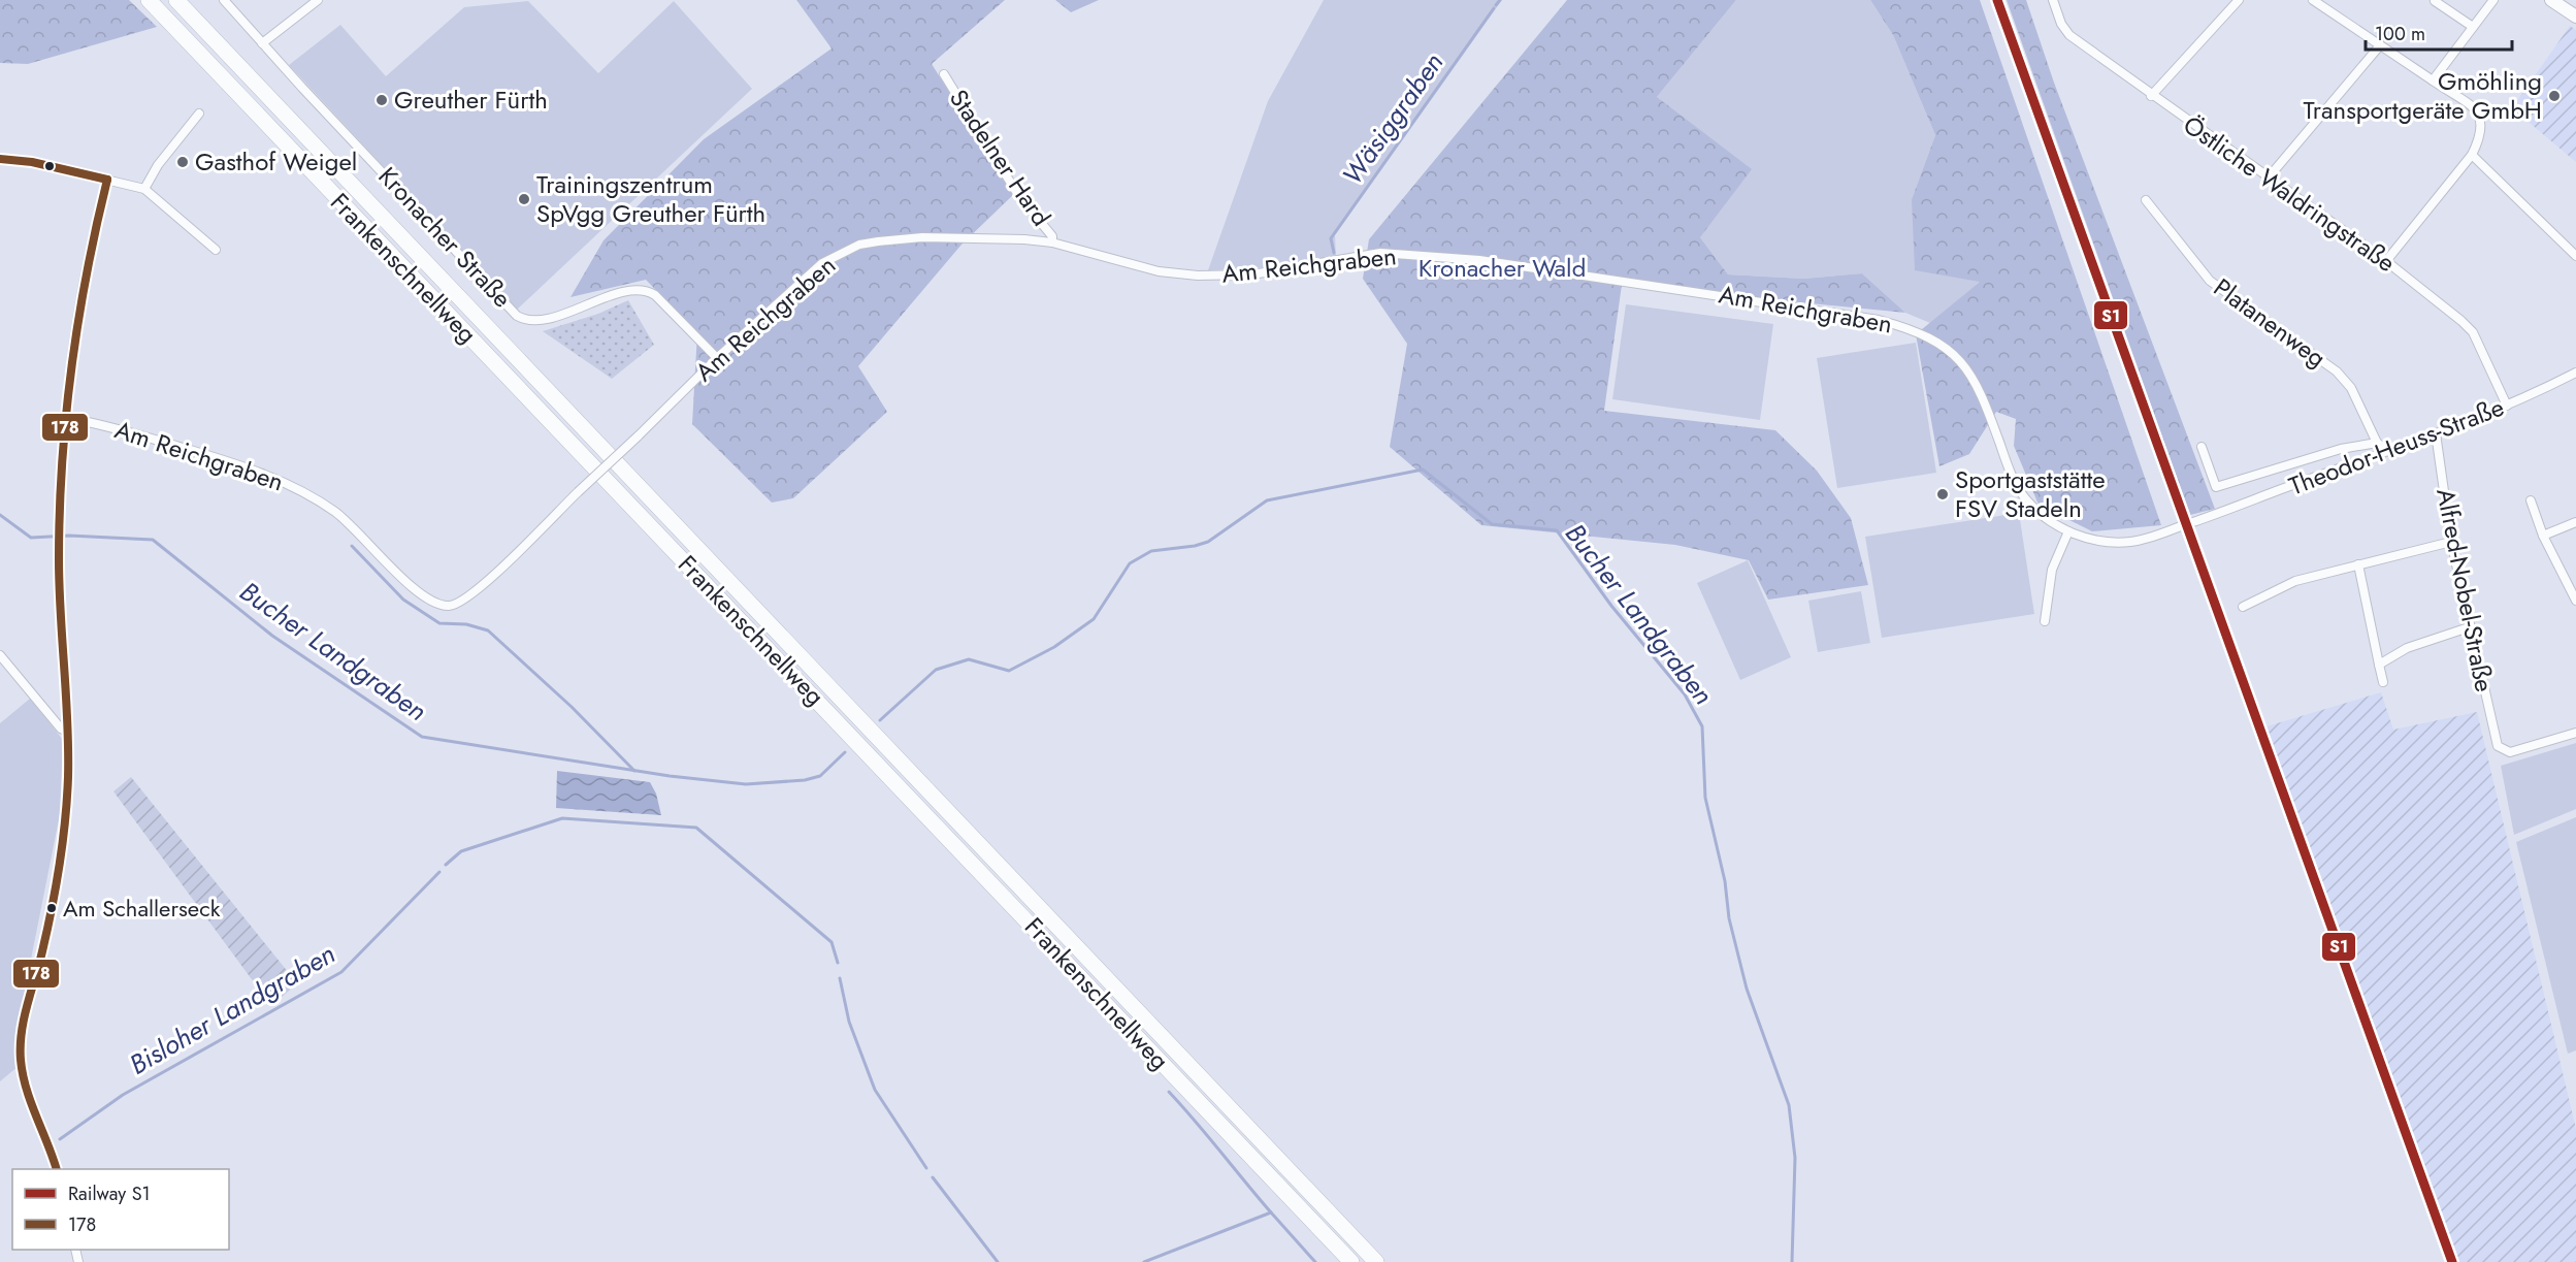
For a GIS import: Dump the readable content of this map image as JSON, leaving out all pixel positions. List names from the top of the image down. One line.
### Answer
{"streets":{"highway":["Frankenschnellweg"],"street":["Stadelner Hard","Östliche Waldringstraße","Kronacher Straße","Am Reichgraben","Platanenweg","Theodor-Heuss-Straße","Alfred-Nobel-Straße"]},"crossings":[["Stadelner Hard","Am Reichgraben"],["Östliche Waldringstraße","Theodor-Heuss-Straße"],["Kronacher Straße","Am Reichgraben"],["Am Reichgraben","Theodor-Heuss-Straße"],["Platanenweg","Theodor-Heuss-Straße"],["Theodor-Heuss-Straße","Alfred-Nobel-Straße"]],"water":["Wäsiggraben","Bucher Landgraben","Bisloher Landgraben"],"parks":["Kronacher Wald"],"places":["Gmöhling Transportgeräte GmbH","Greuther Fürth","Gasthof Weigel","Trainingszentrum SpVgg Greuther Fürth","Sportgaststätte FSV Stadeln","Am Schallerseck"],"lines":["rail line S1","transit line 178"],"legend":["Railway S1","178"],"scale_bar":"100 m"}
